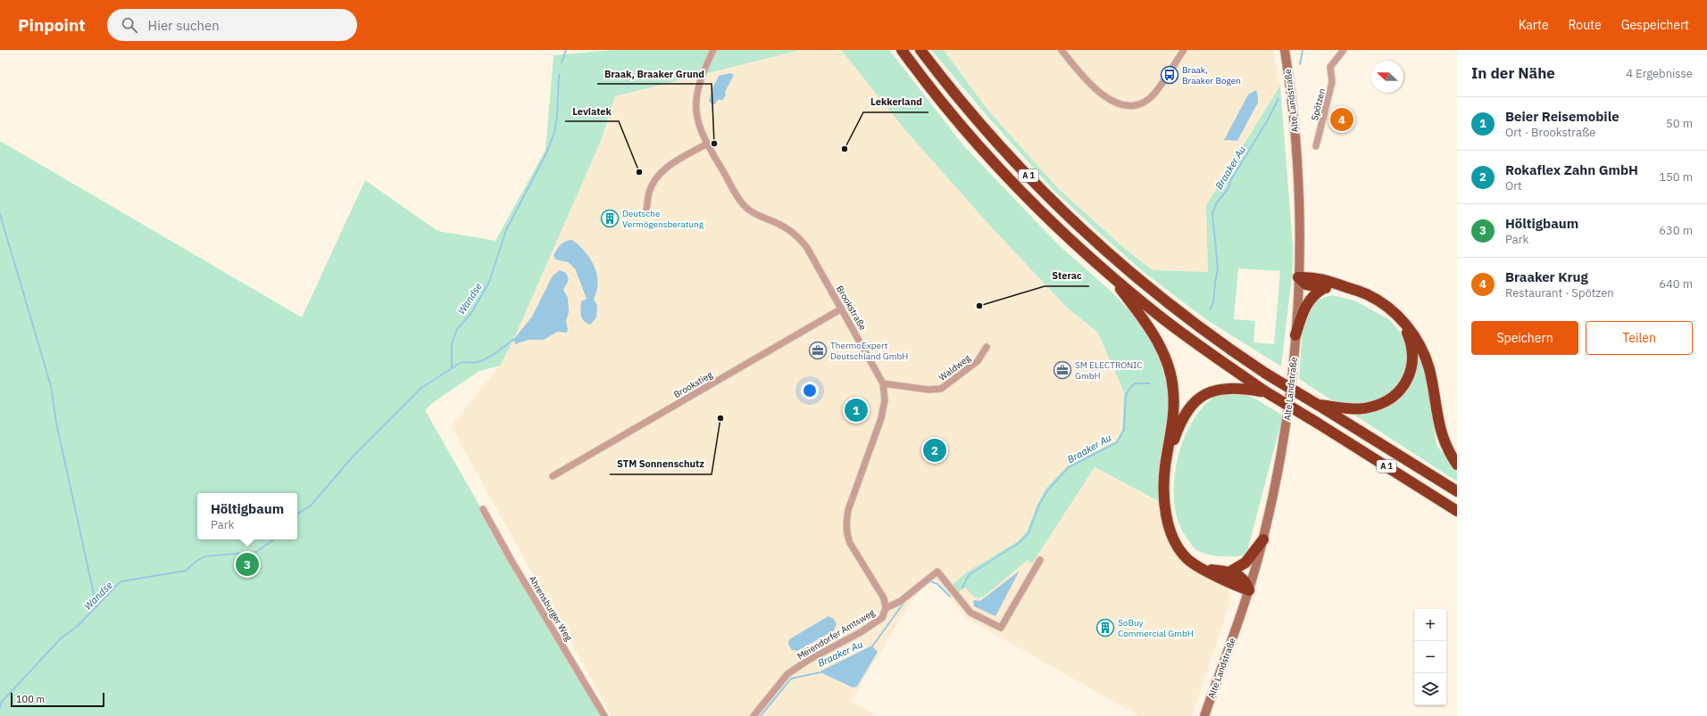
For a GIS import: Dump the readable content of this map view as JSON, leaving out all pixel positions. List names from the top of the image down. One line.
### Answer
{"streets":{"highway":["A 1"],"main road":["Alte Landstraße"],"street":["Spötzen","Brookstraße","Waldweg","Brookstieg","Ahrensburger Weg","Meiendorfer Amtsweg"]},"crossings":[["Brookstraße","Waldweg"],["Brookstraße","Brookstieg"],["Brookstraße","Meiendorfer Amtsweg"]],"water":["Braaker Au","Wandse"],"places":{"bus stop":["Braak, Braaker Bogen"],"other":["Braak, Braaker Grund","Lekkerland","Leviatek","Sterac","STM Sonnenschutz"],"building":["Deutsche Vermögensberatung","SoBuy Commercial GmbH"],"office":["ThermoExpert Deutschland GmbH","SM ELECTRONIC GmbH"]},"scale_bar":"100 m","north":"left","page":{"header":"Pinpoint","search":"Hier suchen","nav":["Karte","Route","Gespeichert"],"heading":["In der Nähe","4 Ergebnisse"],"list":[{"mark":"1","name":"Beier Reisemobile","note":"Ort · Brookstraße","value":"50 m"},{"mark":"2","name":"Rokaflex Zahn GmbH","note":"Ort","value":"150 m"},{"mark":"3","name":"Höltigbaum","note":"Park","value":"630 m"},{"mark":"4","name":"Braaker Krug","note":"Restaurant · Spötzen","value":"640 m"}],"pins":["4","1","2","3"],"buttons":["Speichern","Teilen"],"popup":["Höltigbaum","Park"],"map_buttons":["+","−"],"scale":"100 m"}}
